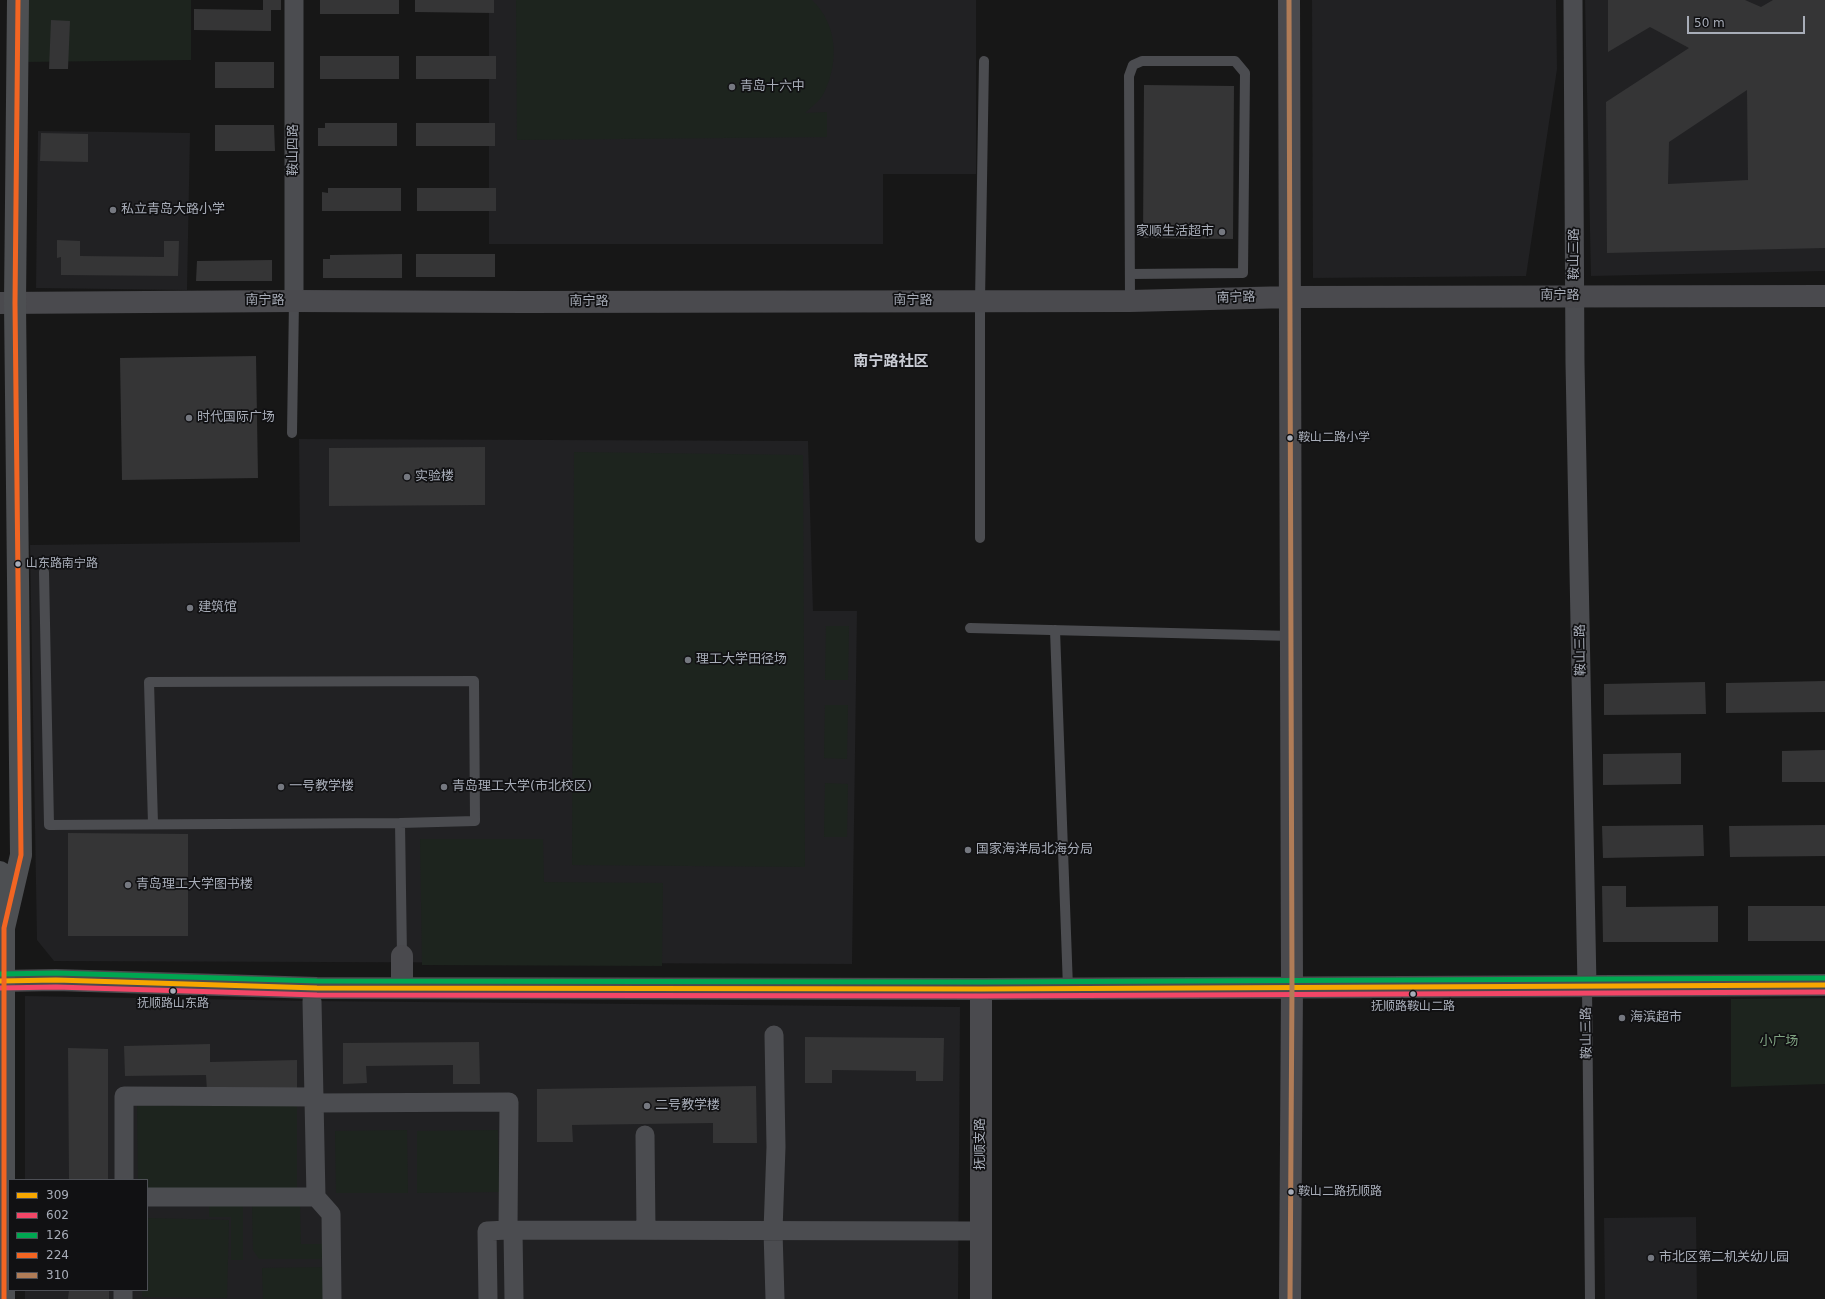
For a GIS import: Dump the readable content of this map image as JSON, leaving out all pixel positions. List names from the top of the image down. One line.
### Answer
{"streets":{"street":["鞍山四路","鞍山三路","南宁路","抚顺支路"]},"crossings":[["鞍山四路","南宁路"],["鞍山三路","南宁路"]],"districts":["南宁路社区"],"parks":["小广场"],"places":["青岛十六中","私立青岛大路小学","家顺生活超市","时代国际广场","鞍山二路小学","实验楼","山东路南宁路","建筑馆","理工大学田径场","一号教学楼","青岛理工大学(市北校区)","国家海洋局北海分局","青岛理工大学图书楼","抚顺路山东路","抚顺路鞍山二路","海滨超市","二号教学楼","鞍山二路抚顺路","市北区第二机关幼儿园"],"lines":["transit line 224","transit line 310","transit line 126","transit line 309","transit line 602"],"legend":["309","602","126","224","310"],"scale_bar":"50 m"}
